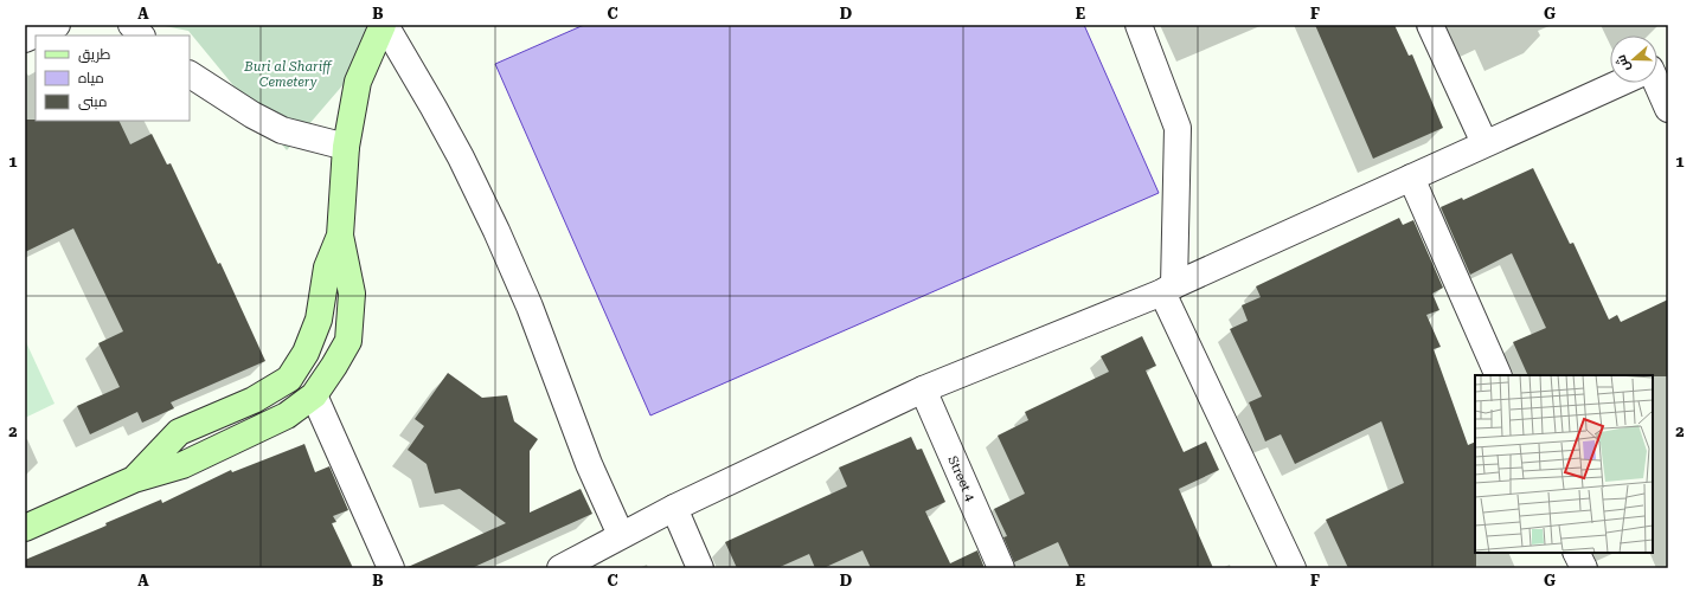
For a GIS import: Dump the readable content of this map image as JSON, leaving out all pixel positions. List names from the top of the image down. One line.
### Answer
{"streets":{"street":["Street 4"]},"parks":["Buri al Shariff Cemetery"],"legend":["طريق","مياه","مبنى"],"north":"left","grid":{"columns":["A","B","C","D","E","F","G"],"rows":["1","2"]}}
